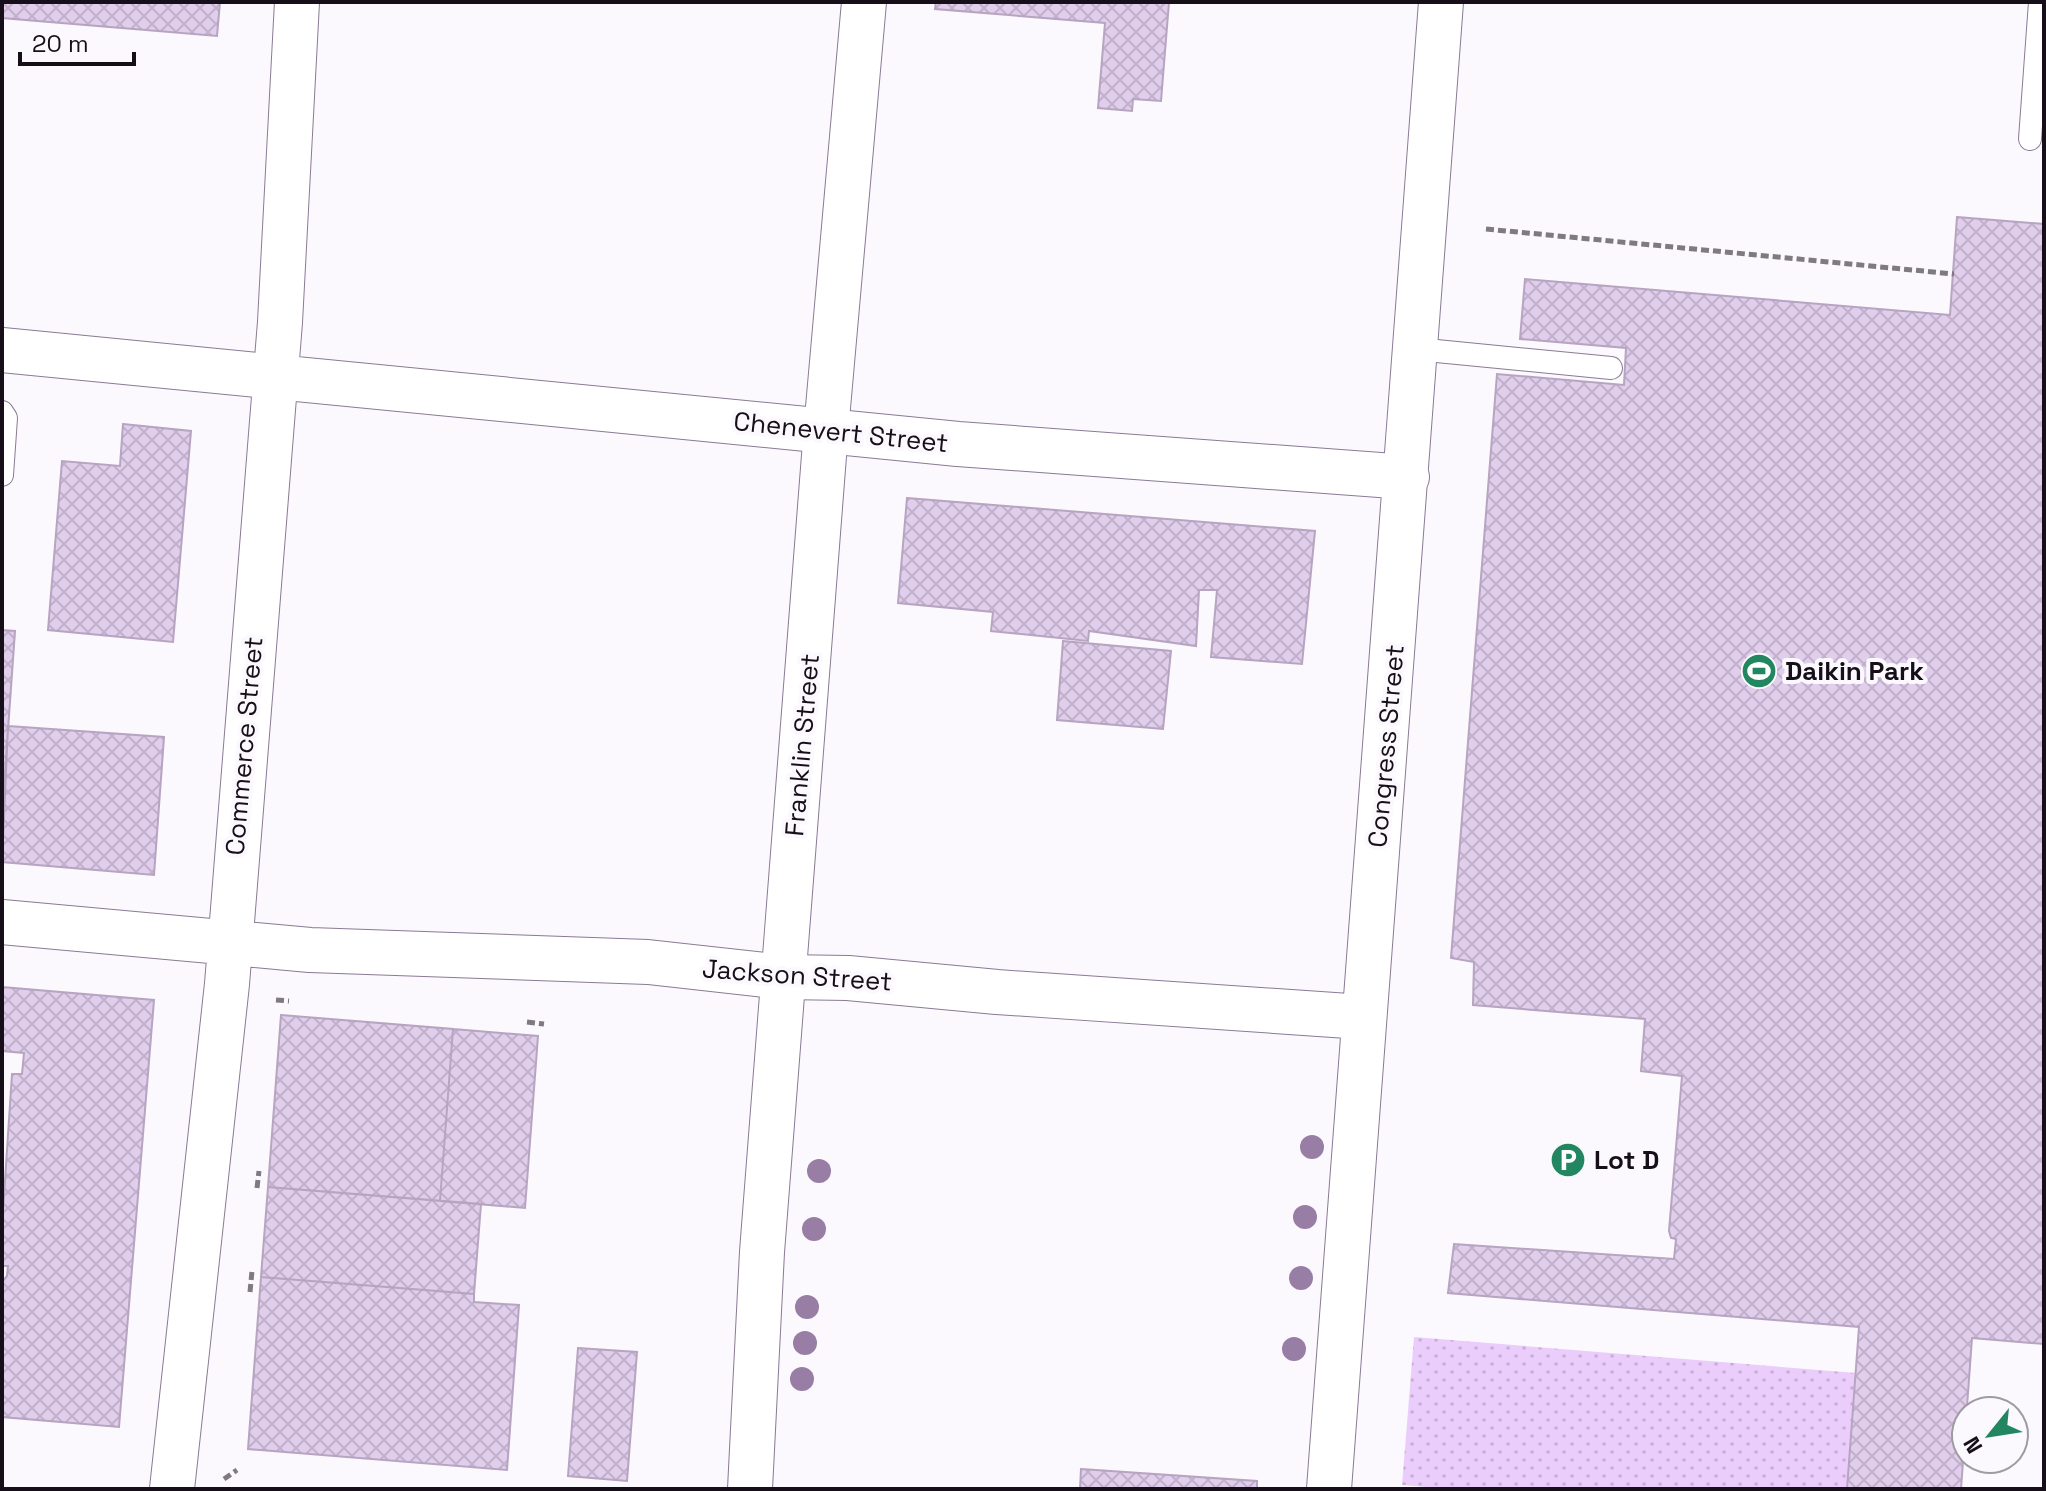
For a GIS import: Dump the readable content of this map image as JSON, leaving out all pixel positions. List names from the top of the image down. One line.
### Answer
{"streets":{"street":["Chenevert Street","Franklin Street","Commerce Street","Congress Street","Jackson Street"]},"crossings":[["Chenevert Street","Franklin Street"],["Chenevert Street","Commerce Street"],["Chenevert Street","Congress Street"],["Franklin Street","Jackson Street"],["Commerce Street","Jackson Street"],["Congress Street","Jackson Street"]],"places":{"sports":["Daikin Park"],"parking":["Lot D"]},"scale_bar":"20 m","north":"bottom left"}
